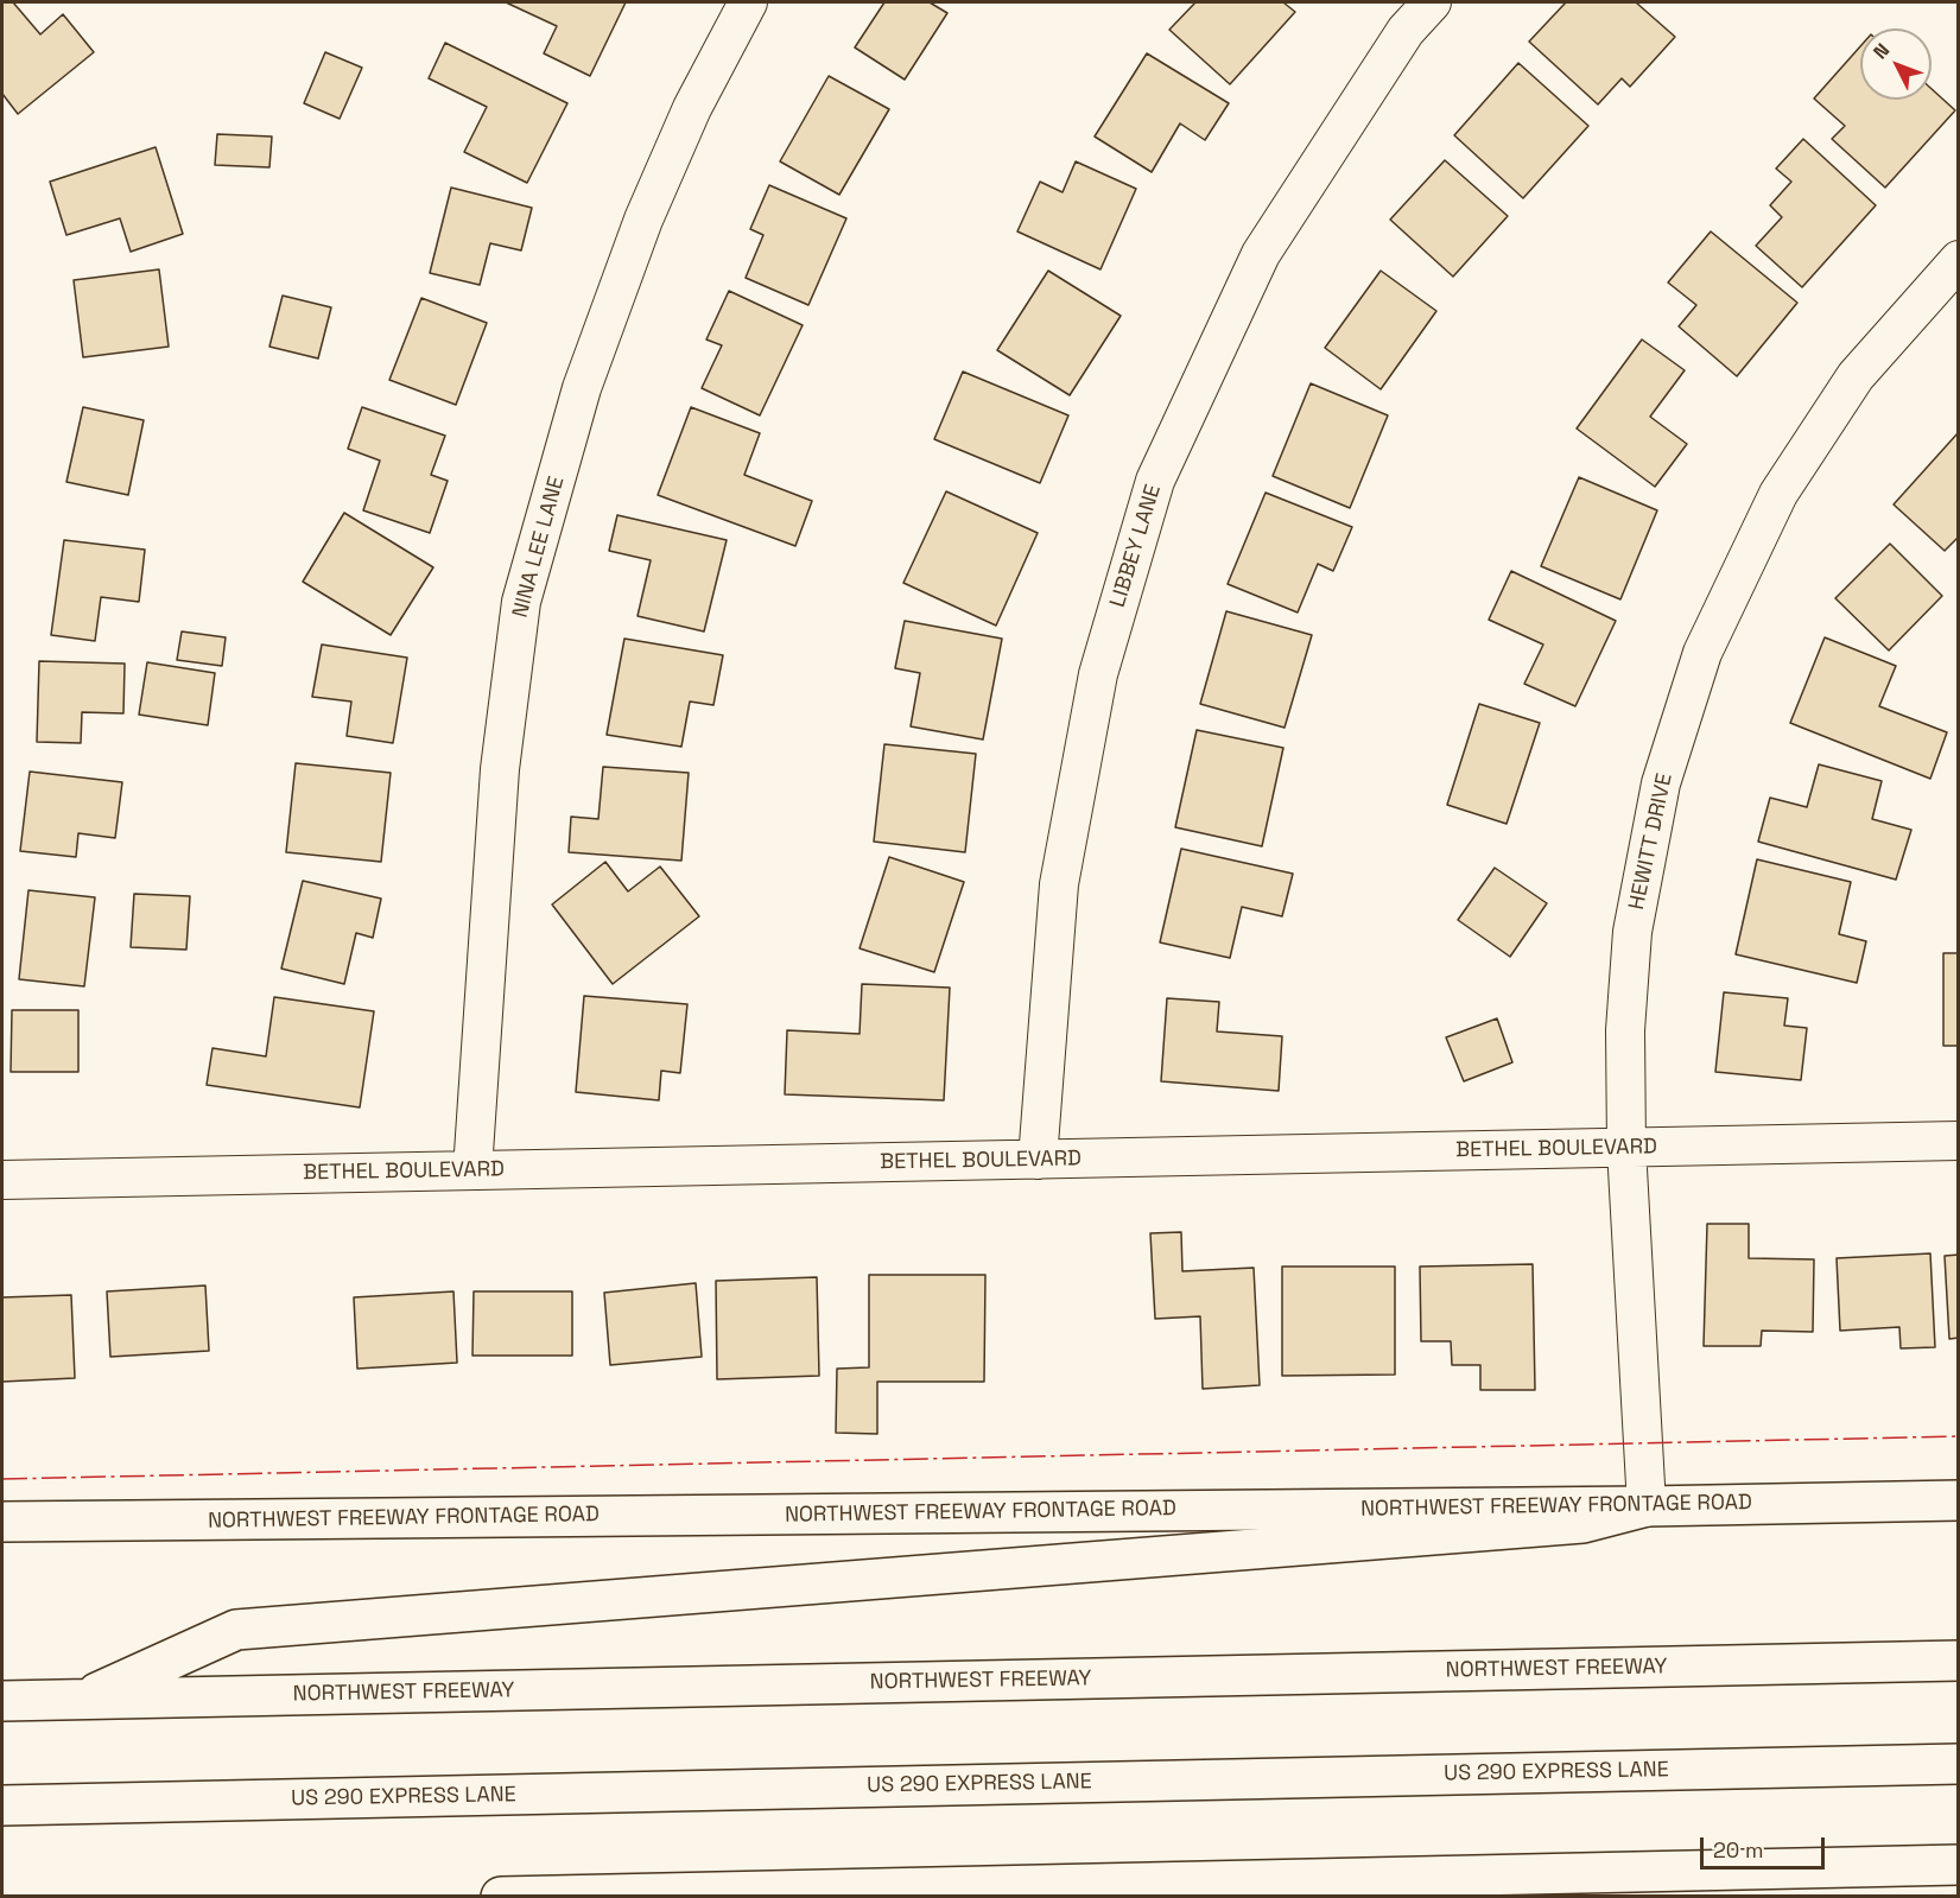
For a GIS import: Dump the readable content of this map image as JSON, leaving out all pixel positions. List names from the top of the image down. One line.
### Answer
{"streets":{"main road":["NORTHWEST FREEWAY FRONTAGE ROAD","NORTHWEST FREEWAY","US 290 EXPRESS LANE"],"street":["LIBBEY LANE","NINA LEE LANE","HEWITT DRIVE","BETHEL BOULEVARD"]},"crossings":[["LIBBEY LANE","BETHEL BOULEVARD"],["NINA LEE LANE","BETHEL BOULEVARD"],["HEWITT DRIVE","BETHEL BOULEVARD"],["HEWITT DRIVE","NORTHWEST FREEWAY FRONTAGE ROAD"]],"scale_bar":"20 m","north":"top left"}
